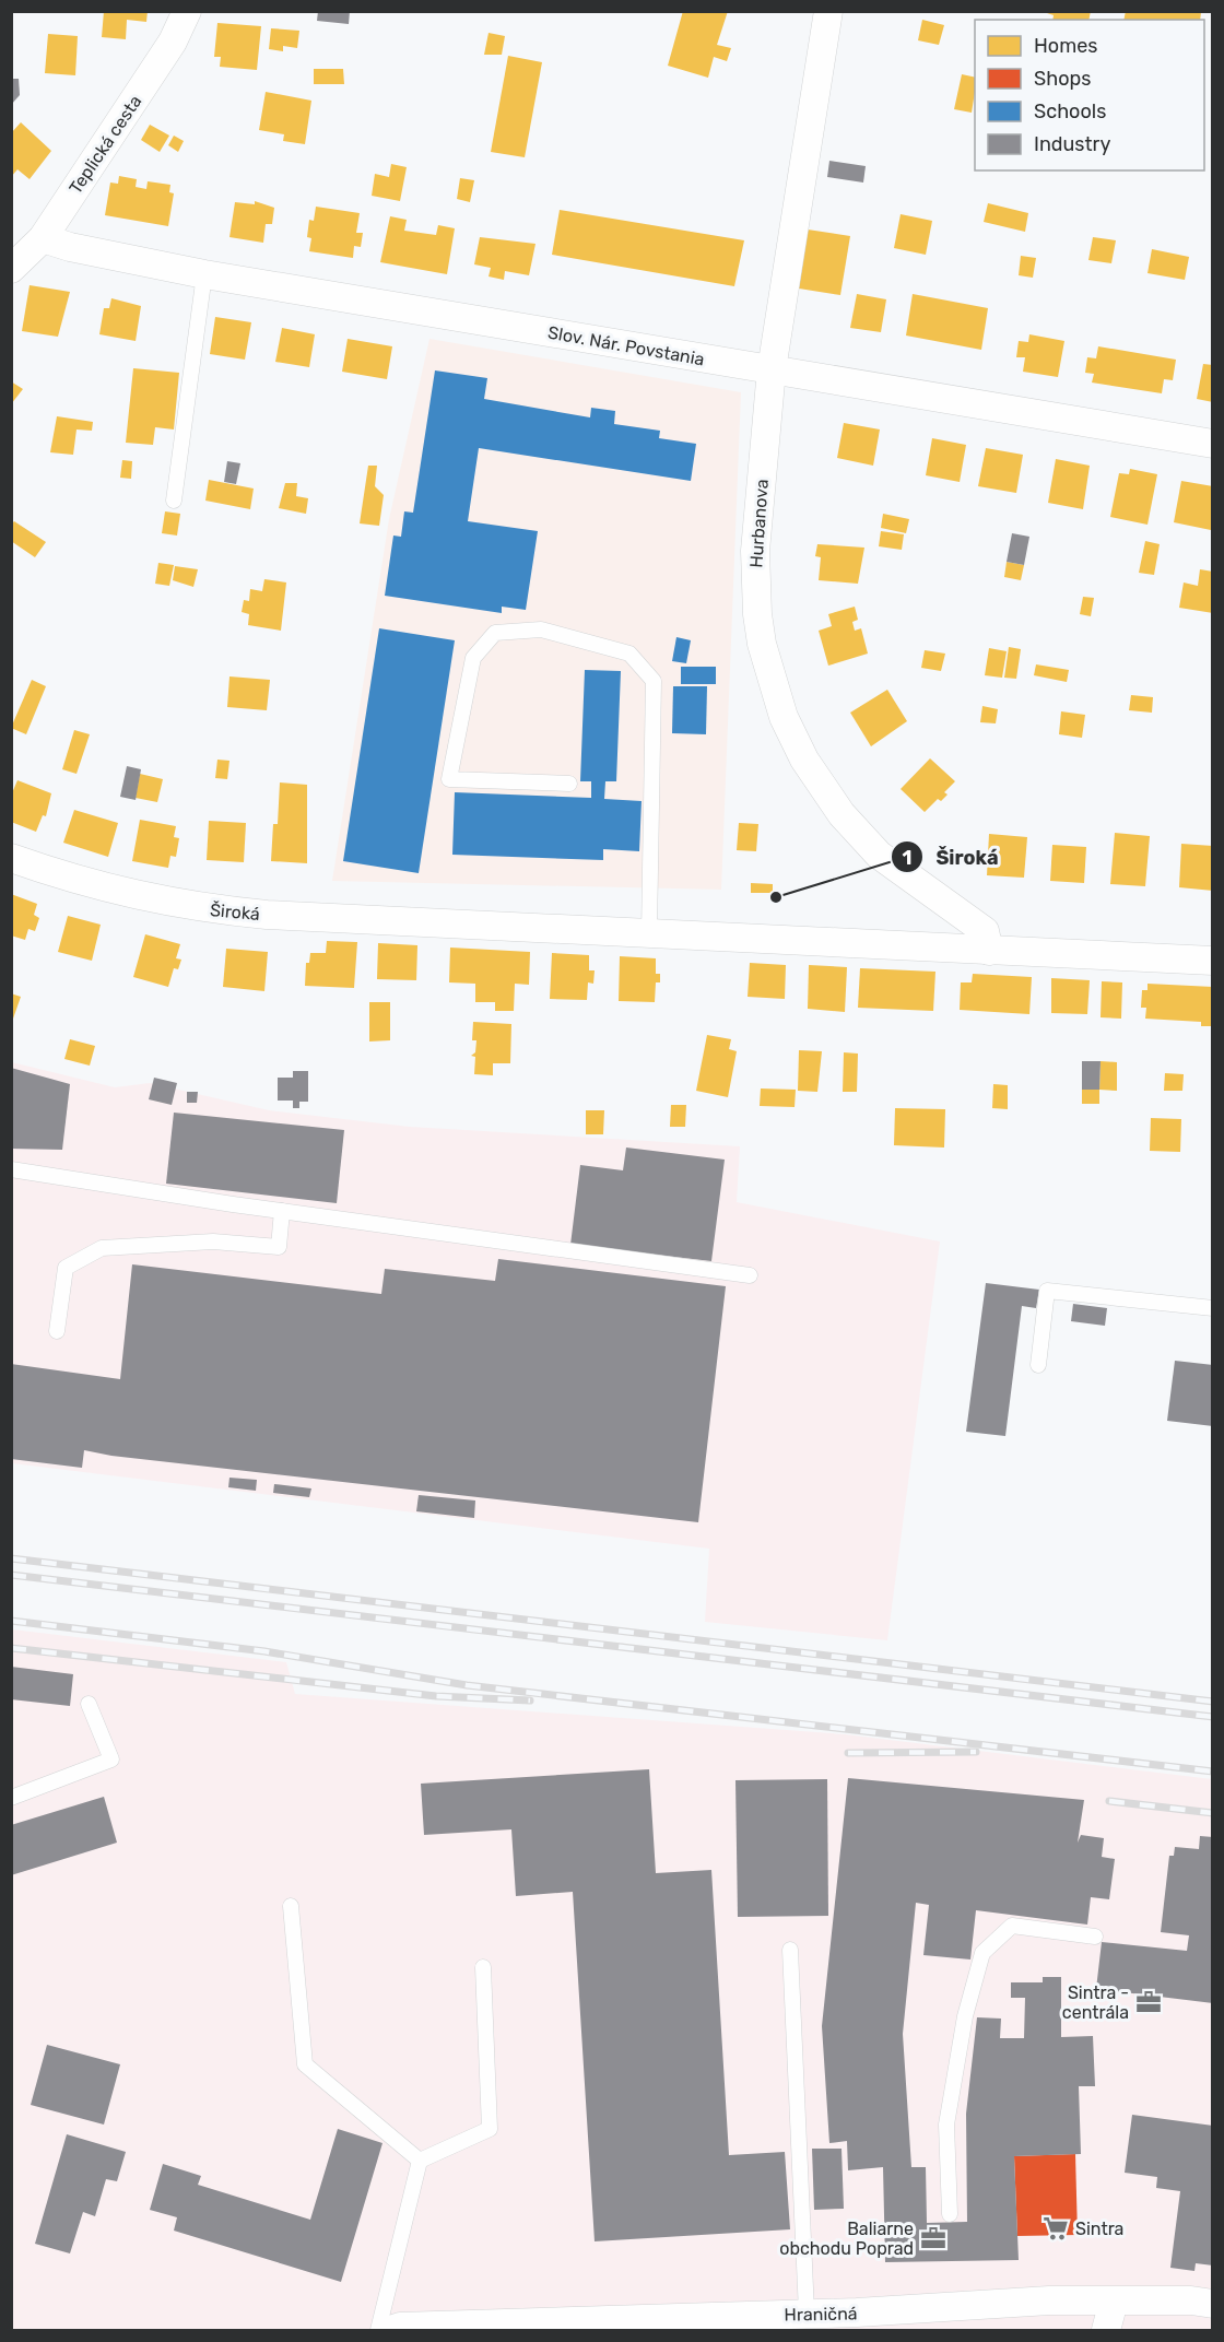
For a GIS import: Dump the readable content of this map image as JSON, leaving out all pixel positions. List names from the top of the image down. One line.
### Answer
{"streets":{"street":["Teplická cesta","Slov. Nár. Povstania","Hurbanova","Široká","Hraničná"]},"crossings":[["Teplická cesta","Slov. Nár. Povstania"],["Slov. Nár. Povstania","Hurbanova"],["Hurbanova","Široká"]],"places":{"other":["Široká"],"office":["Sintra - centrála","Baliarne obchodu Poprad"],"supermarket":["Sintra"]},"legend":["Homes","Shops","Schools","Industry"]}
